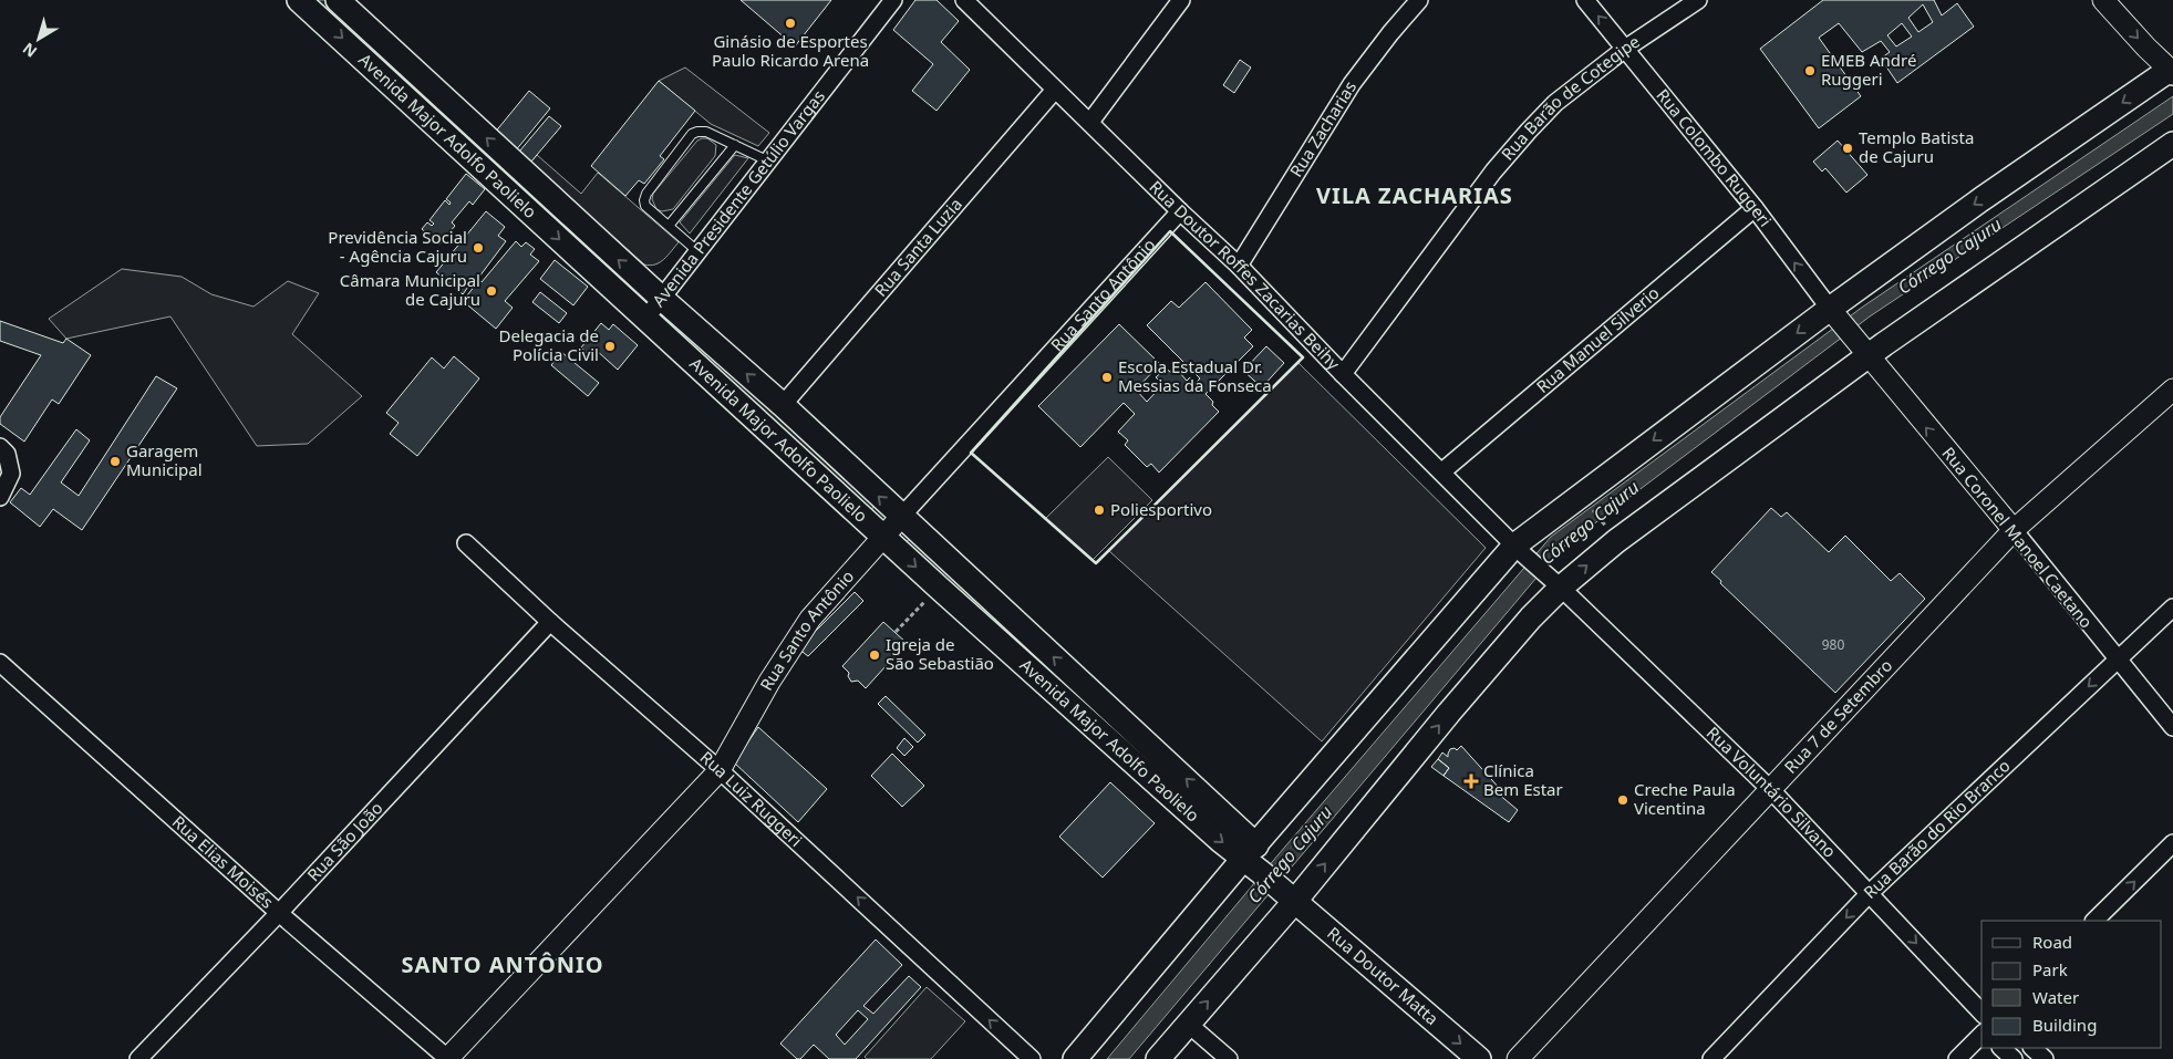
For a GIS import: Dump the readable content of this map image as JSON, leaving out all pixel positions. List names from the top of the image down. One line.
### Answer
{"streets":{"main road":["Avenida Major Adolfo Paolielo","Rua Doutor Matta"],"street":["Rua Barão de Cotegipe","Rua Zacharias","Rua Colombo Ruggeri","Avenida Presidente Getúlio Vargas","Rua Santa Luzia","Rua Doutor Roffes Zacarias Beihy","Rua Santo Antônio","Rua Manuel Silverio","Rua Coronel Manoel Caetano","Rua 7 de Setembro","Rua Voluntário Silvano","Rua Luiz Ruggeri","Rua Barão do Rio Branco","Rua São João","Rua Elias Moisés"]},"crossings":[["Rua Barão de Cotegipe","Rua Colombo Ruggeri"],["Rua Barão de Cotegipe","Rua Doutor Roffes Zacarias Beihy"],["Rua Zacharias","Rua Doutor Roffes Zacarias Beihy"],["Avenida Major Adolfo Paolielo","Avenida Presidente Getúlio Vargas"],["Avenida Major Adolfo Paolielo","Rua Santa Luzia"],["Avenida Major Adolfo Paolielo","Rua Santo Antônio"],["Avenida Major Adolfo Paolielo","Rua Doutor Matta"],["Rua Colombo Ruggeri","Rua Manuel Silverio"],["Rua Colombo Ruggeri","Rua Coronel Manoel Caetano"],["Rua Santa Luzia","Rua Doutor Roffes Zacarias Beihy"],["Rua Doutor Roffes Zacarias Beihy","Rua Santo Antônio"],["Rua Doutor Roffes Zacarias Beihy","Rua Manuel Silverio"],["Rua Doutor Roffes Zacarias Beihy","Rua Voluntário Silvano"],["Rua Santo Antônio","Rua Luiz Ruggeri"],["Rua Santo Antônio","Rua Elias Moisés"],["Rua Coronel Manoel Caetano","Rua 7 de Setembro"],["Rua Coronel Manoel Caetano","Rua Barão do Rio Branco"],["Rua 7 de Setembro","Rua Voluntário Silvano"],["Rua Voluntário Silvano","Rua Barão do Rio Branco"],["Rua Luiz Ruggeri","Rua São João"],["Rua São João","Rua Elias Moisés"]],"one_way":["Rua Colombo Ruggeri","Rua Coronel Manoel Caetano","Rua Luiz Ruggeri","Rua Barão do Rio Branco","Rua Doutor Matta"],"districts":["VILA ZACHARIAS","SANTO ANTÔNIO"],"water":["Córrego Cajuru"],"places":{"other":["Ginásio de Esportes Paulo Ricardo Arena","EMEB André Ruggeri","Templo Batista de Cajuru","Previdência Social - Agência Cajuru","Câmara Municipal de Cajuru","Delegacia de Polícia Civil","Escola Estadual Dr. Messias da Fonseca","Garagem Municipal","Poliesportivo","Igreja de São Sebastião","Creche Paula Vicentina"],"health":["Clínica Bem Estar"]},"house_numbers":["980"],"legend":["Road","Park","Water","Building"],"north":"bottom left"}
